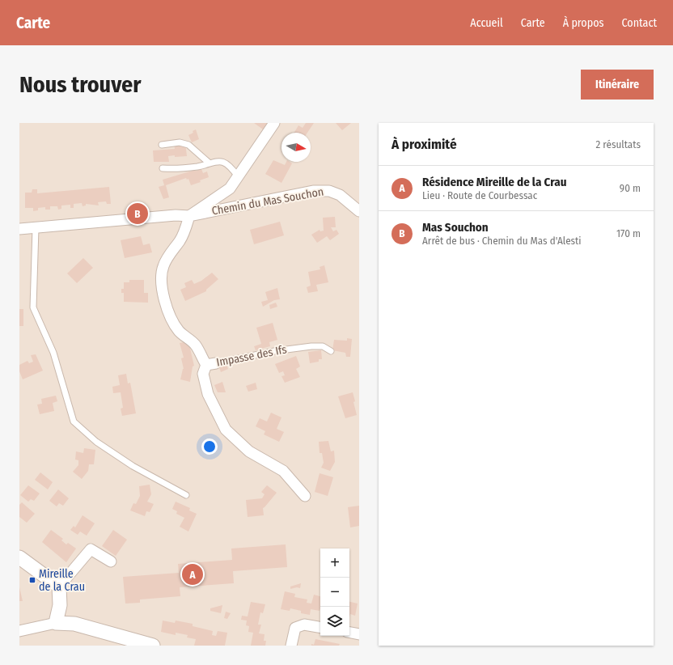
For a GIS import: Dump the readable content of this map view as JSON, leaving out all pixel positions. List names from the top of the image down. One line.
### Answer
{"streets":{"street":["Chemin du Mas Souchon","Impasse des Ifs"]},"crossings":[["Chemin du Mas Souchon","Impasse des Ifs"]],"places":{"transit":["Mireille de la Crau"]},"north":"right","page":{"header":"Carte","nav":["Accueil","Carte","À propos","Contact"],"buttons":"Itinéraire","title":"Nous trouver","heading":["À proximité","2 résultats"],"list":[{"mark":"A","name":"Résidence Mireille de la Crau","note":"Lieu · Route de Courbessac","value":"90 m"},{"mark":"B","name":"Mas Souchon","note":"Arrêt de bus · Chemin du Mas d'Alesti","value":"170 m"}],"pins":["B","A"],"map_buttons":["+","−"]}}
